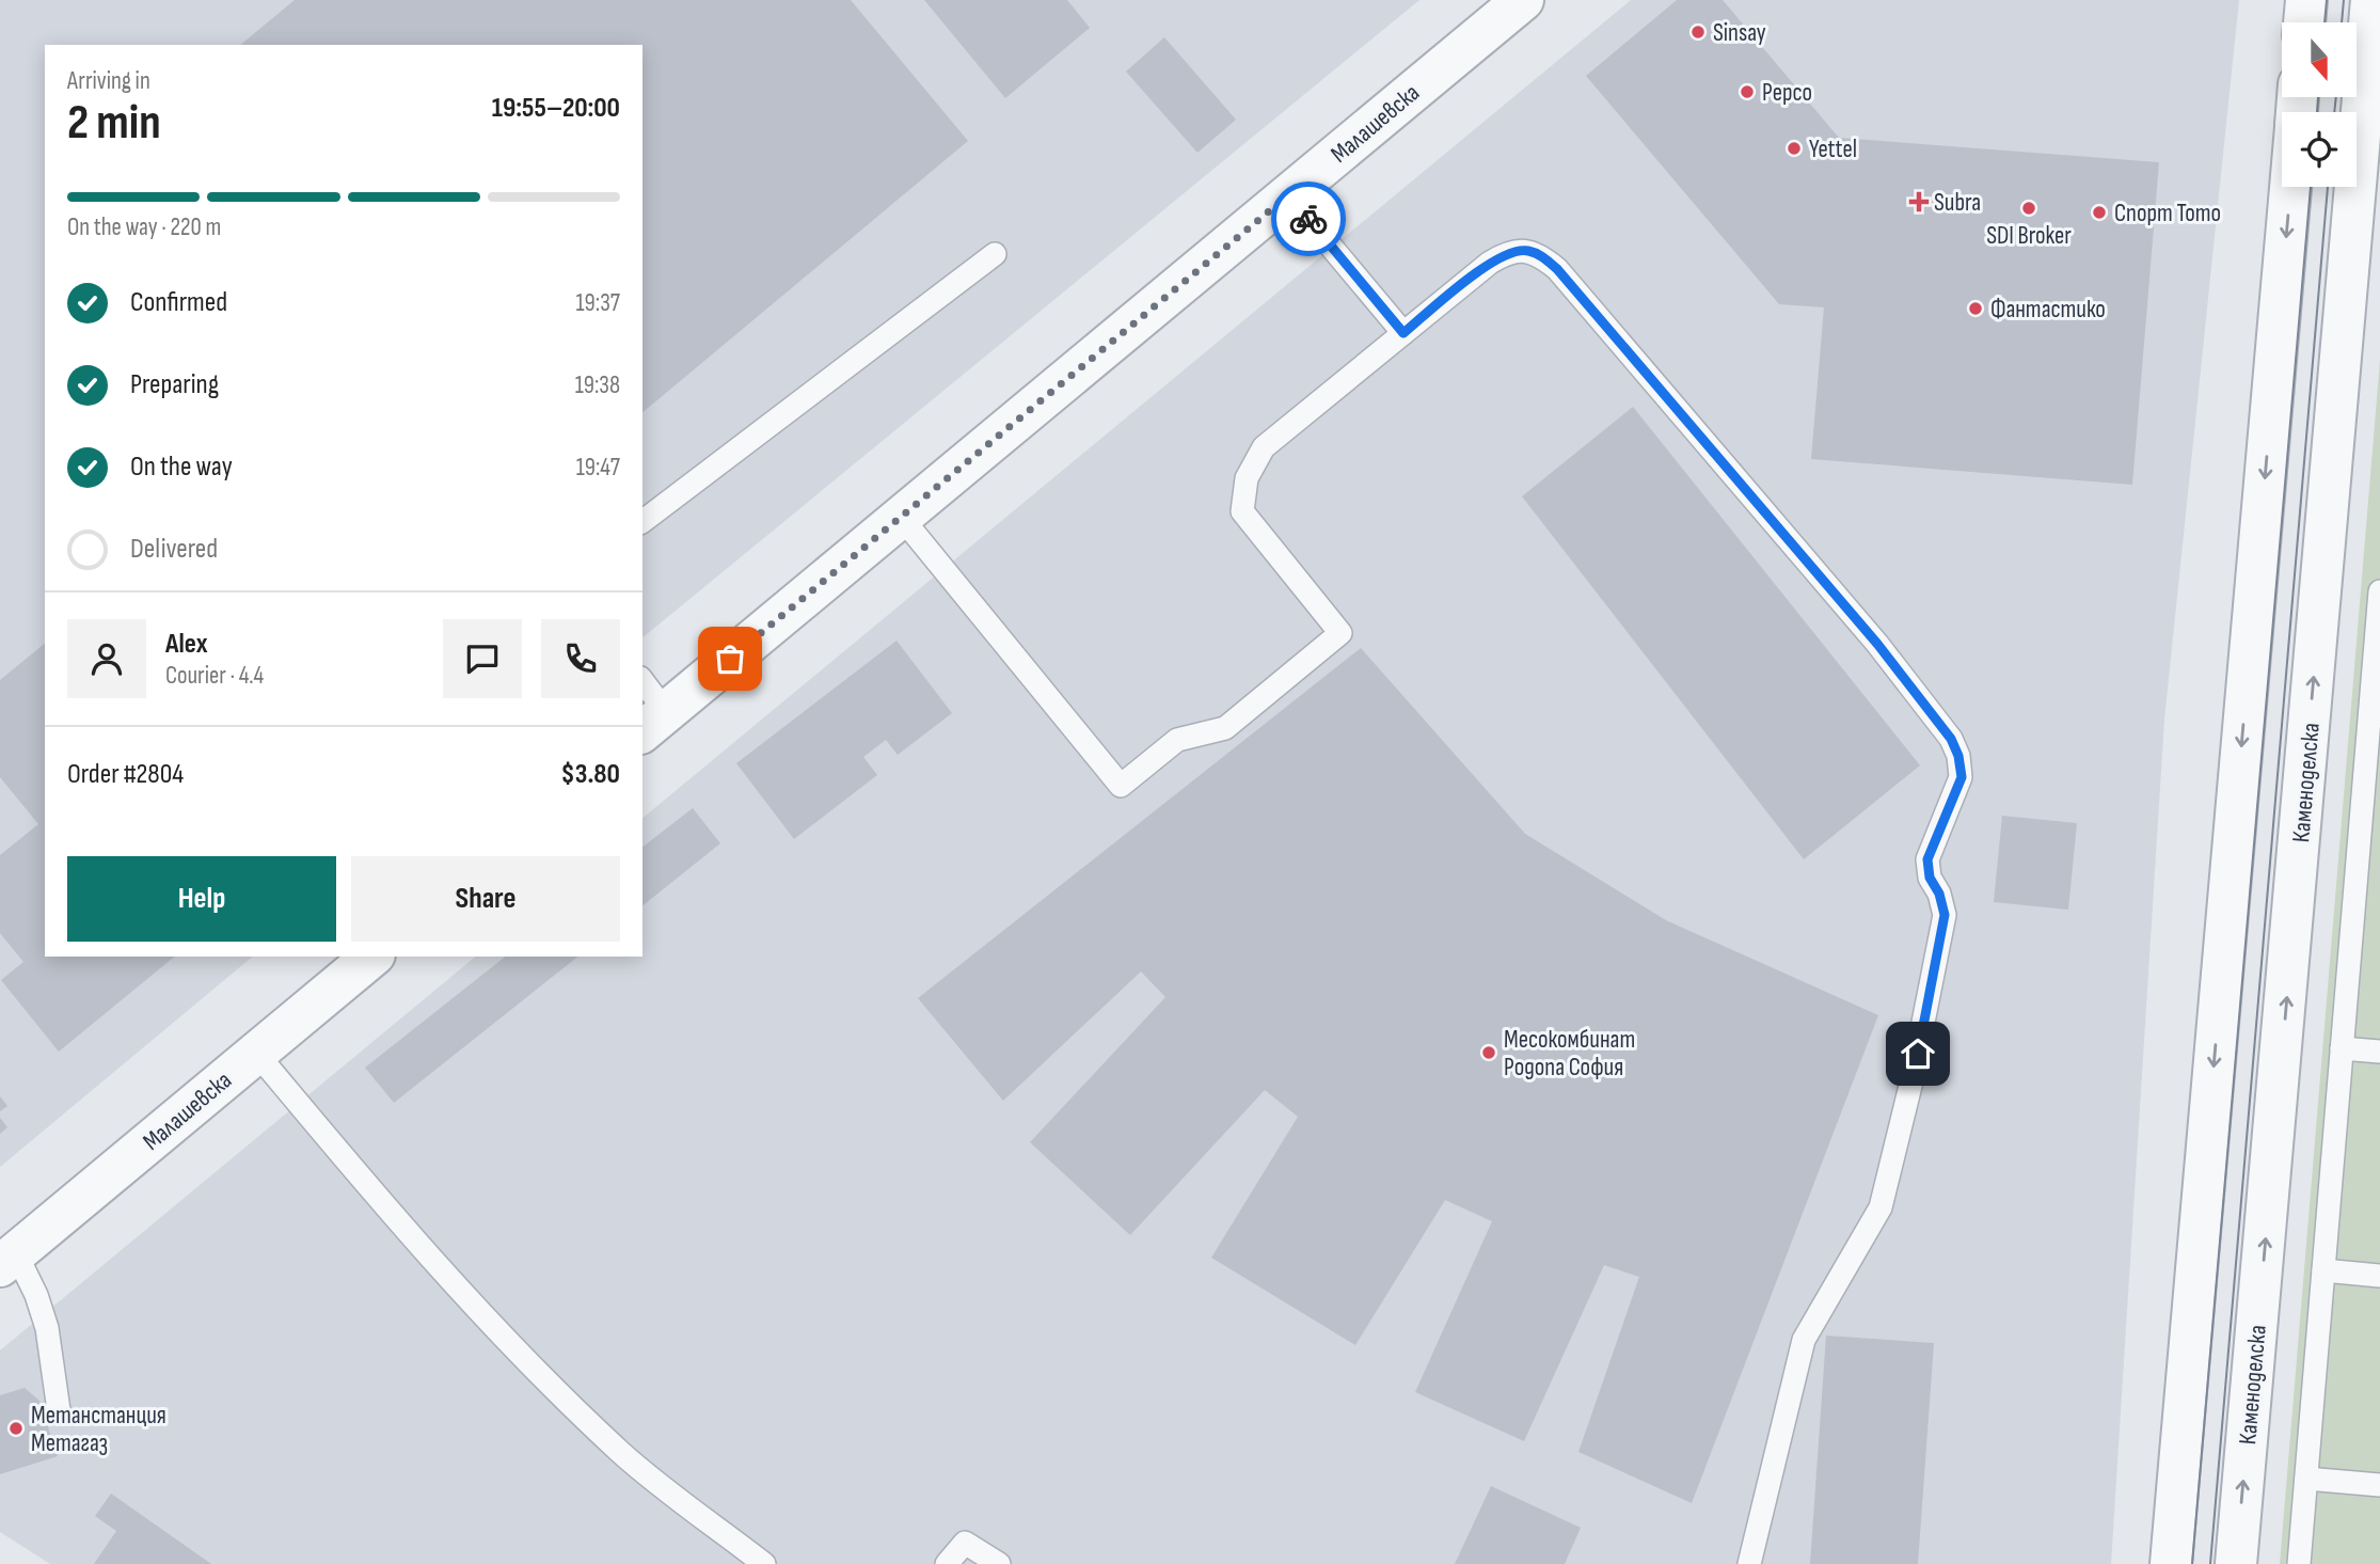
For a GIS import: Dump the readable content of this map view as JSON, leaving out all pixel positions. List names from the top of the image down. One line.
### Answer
{"streets":{"street":["Малашевска","Каменоделска"]},"places":{"other":["Sinsay","Pepco","Yettel","SDI Broker","Спорт Тото","Фантастико","Месокомбинат Родопа София","Метанстанция Метагаз"],"health":["Subra"]},"north":"bottom","page":{"heading":["2 min","Arriving in","19:55–20:00"],"panel":["Alex","Courier · 4.4","Order #2804","$3.80"],"bar":"On the way · 220 m","list":[["Confirmed","19:37"],["Preparing","19:38"],["On the way","19:47"],"Delivered"],"buttons":["Help","Share"]}}
